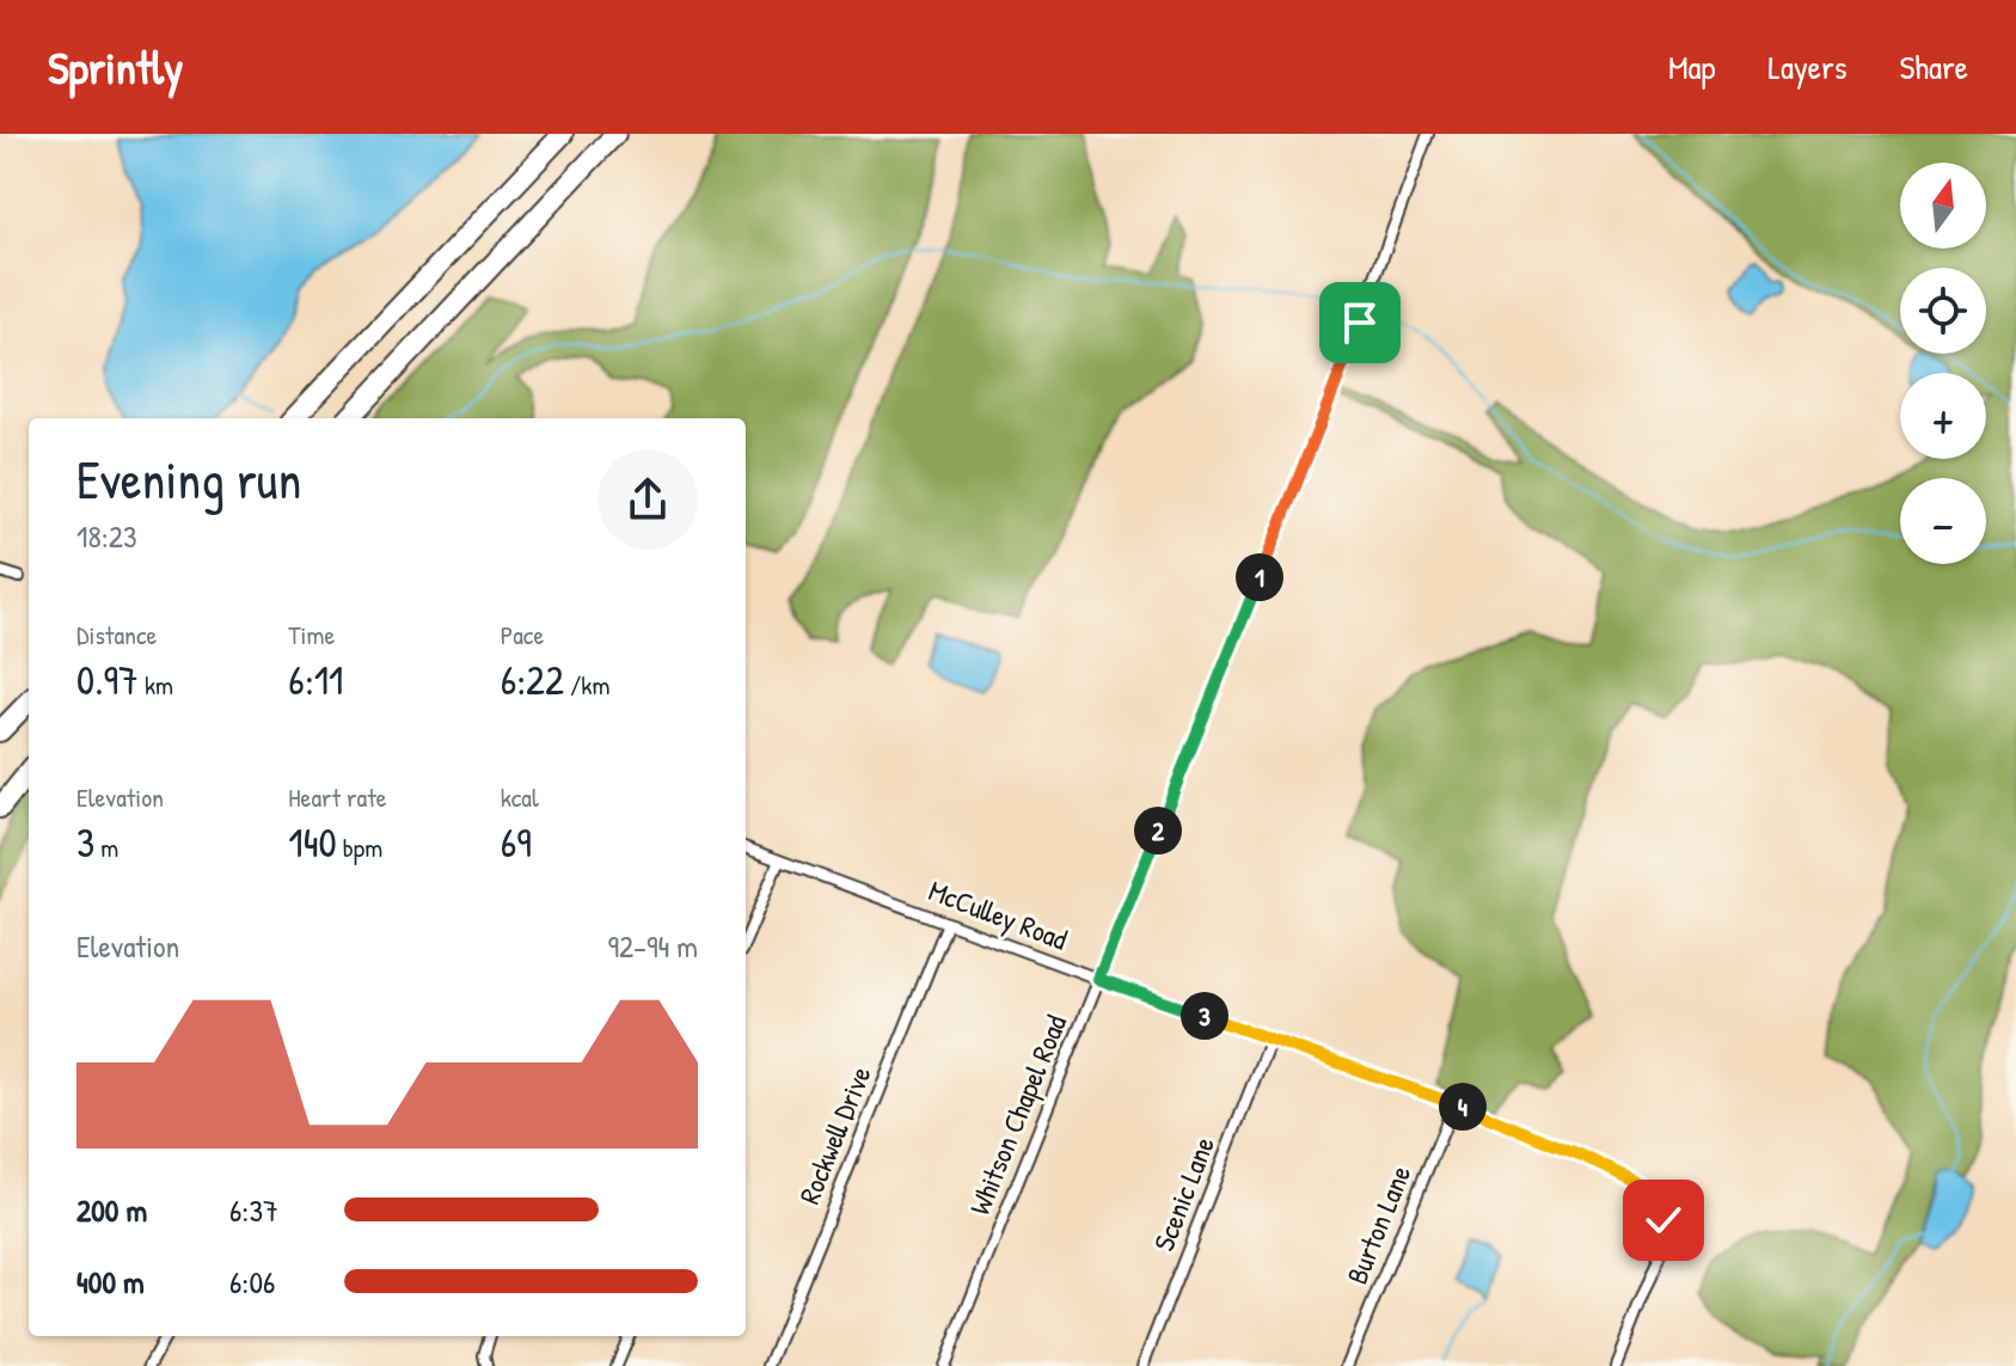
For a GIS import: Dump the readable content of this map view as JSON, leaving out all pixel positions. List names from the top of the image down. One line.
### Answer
{"streets":{"street":["McCulley Road","Whitson Chapel Road","Rockwell Drive","Scenic Lane","Burton Lane"]},"crossings":[["McCulley Road","Whitson Chapel Road"],["McCulley Road","Rockwell Drive"],["McCulley Road","Scenic Lane"],["McCulley Road","Burton Lane"]],"north":"top","page":{"header":"Sprintly","nav":["Map","Layers","Share"],"map_buttons":["+","−"],"heading":["Evening run","18:23"],"pins":["1","2","3","4"],"stats":[["Distance","0.97 km"],["Time","6:11"],["Pace","6:22 /km"],["Elevation","3 m"],["Heart rate","140 bpm"],["kcal","69"]],"chart":["Elevation","92–94 m"],"list":[{"name":"200 m","note":"6:37"},{"name":"400 m","note":"6:06"}]}}
